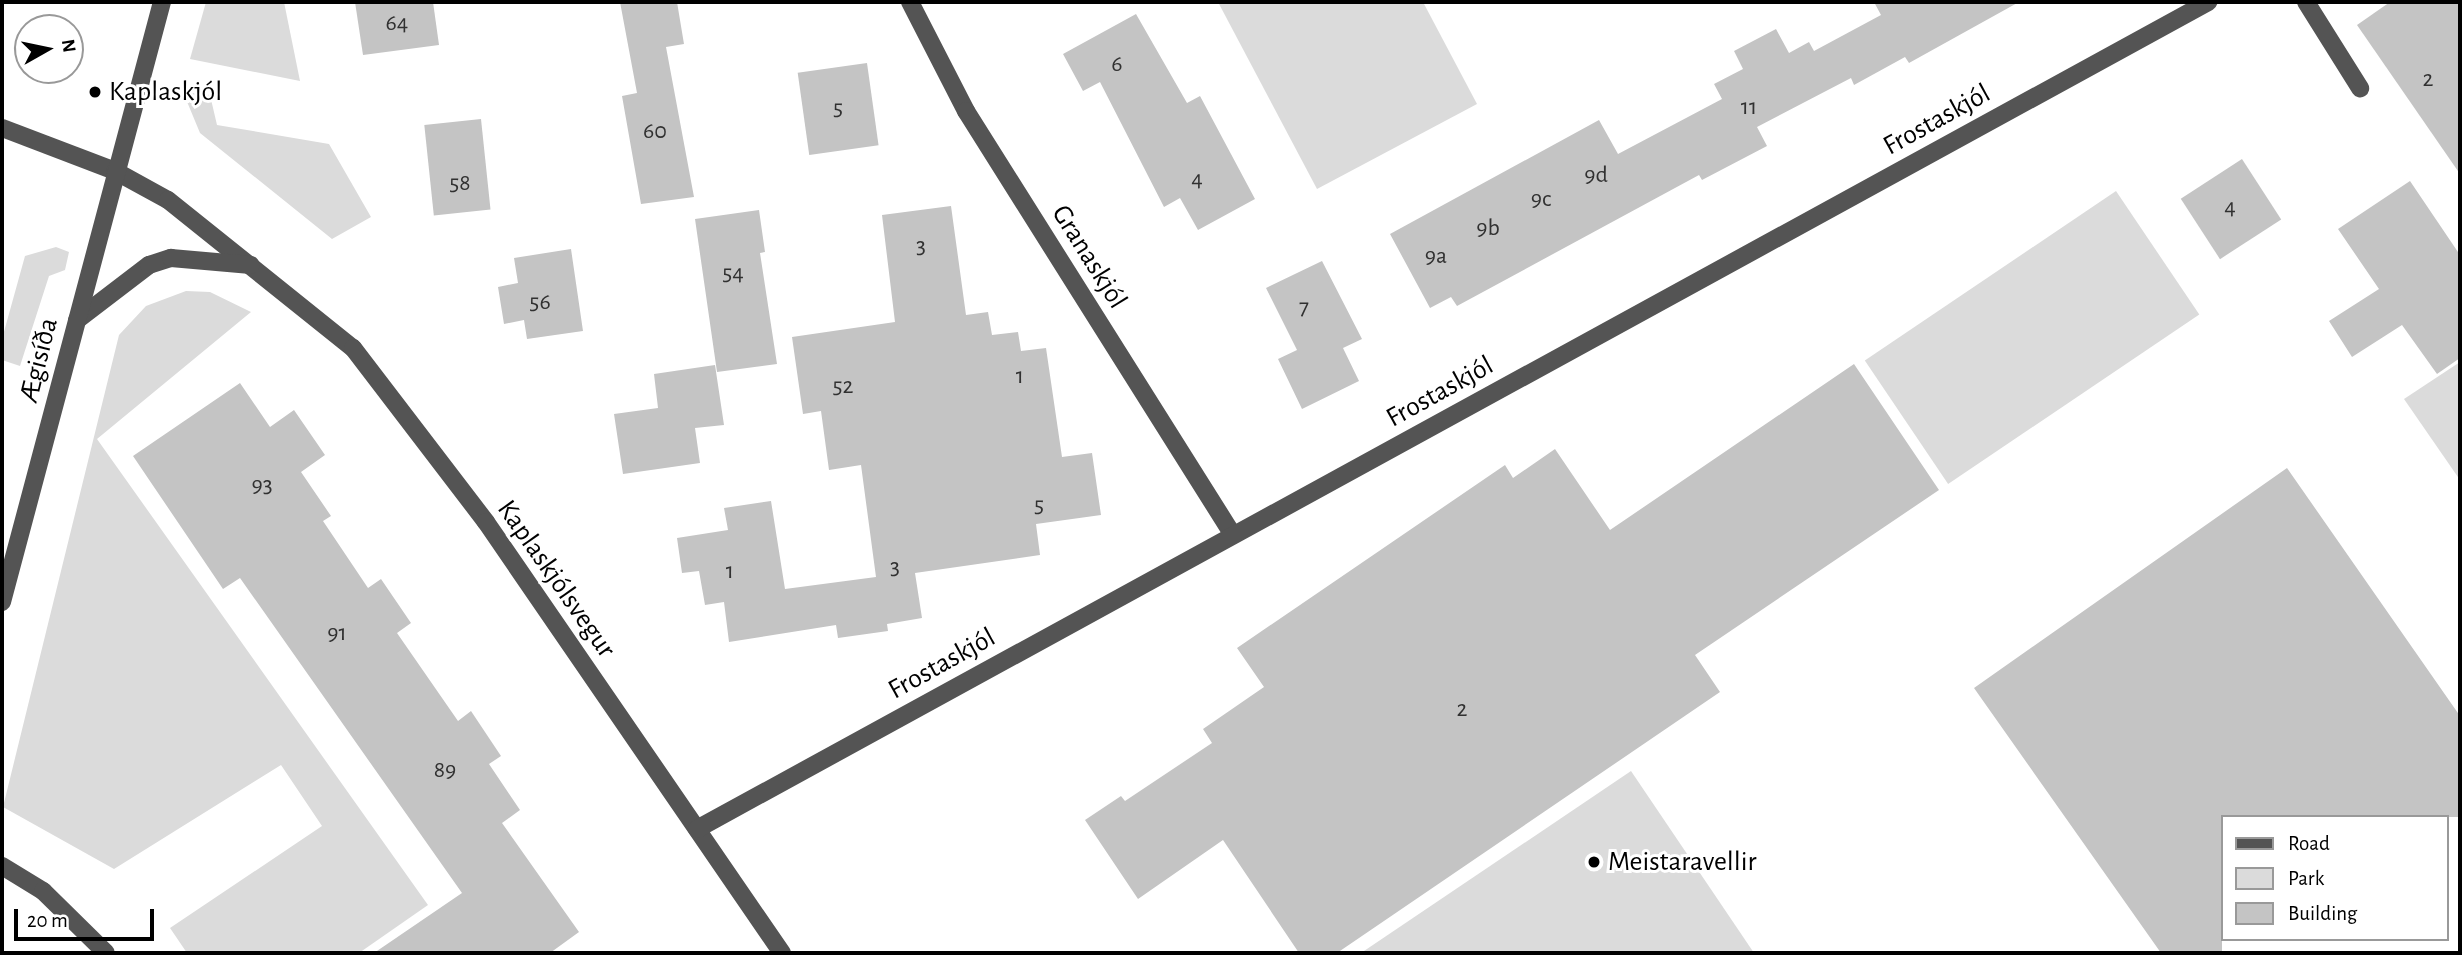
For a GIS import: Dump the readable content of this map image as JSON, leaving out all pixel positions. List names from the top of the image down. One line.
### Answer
{"streets":{"street":["Frostaskjól","Granaskjól","Ægisíða","Kaplaskjólsvegur"]},"crossings":[["Frostaskjól","Granaskjól"],["Frostaskjól","Kaplaskjólsvegur"],["Ægisíða","Kaplaskjólsvegur"]],"places":["Kaplaskjól","Meistaravellir"],"house_numbers":["64","6","2","11","5","60","9d","4","58","9c","4","9b","3","9a","54","56","7","1","52","93","5","3","1","91","2","89"],"legend":["Road","Park","Building"],"scale_bar":"20 m","north":"right"}
